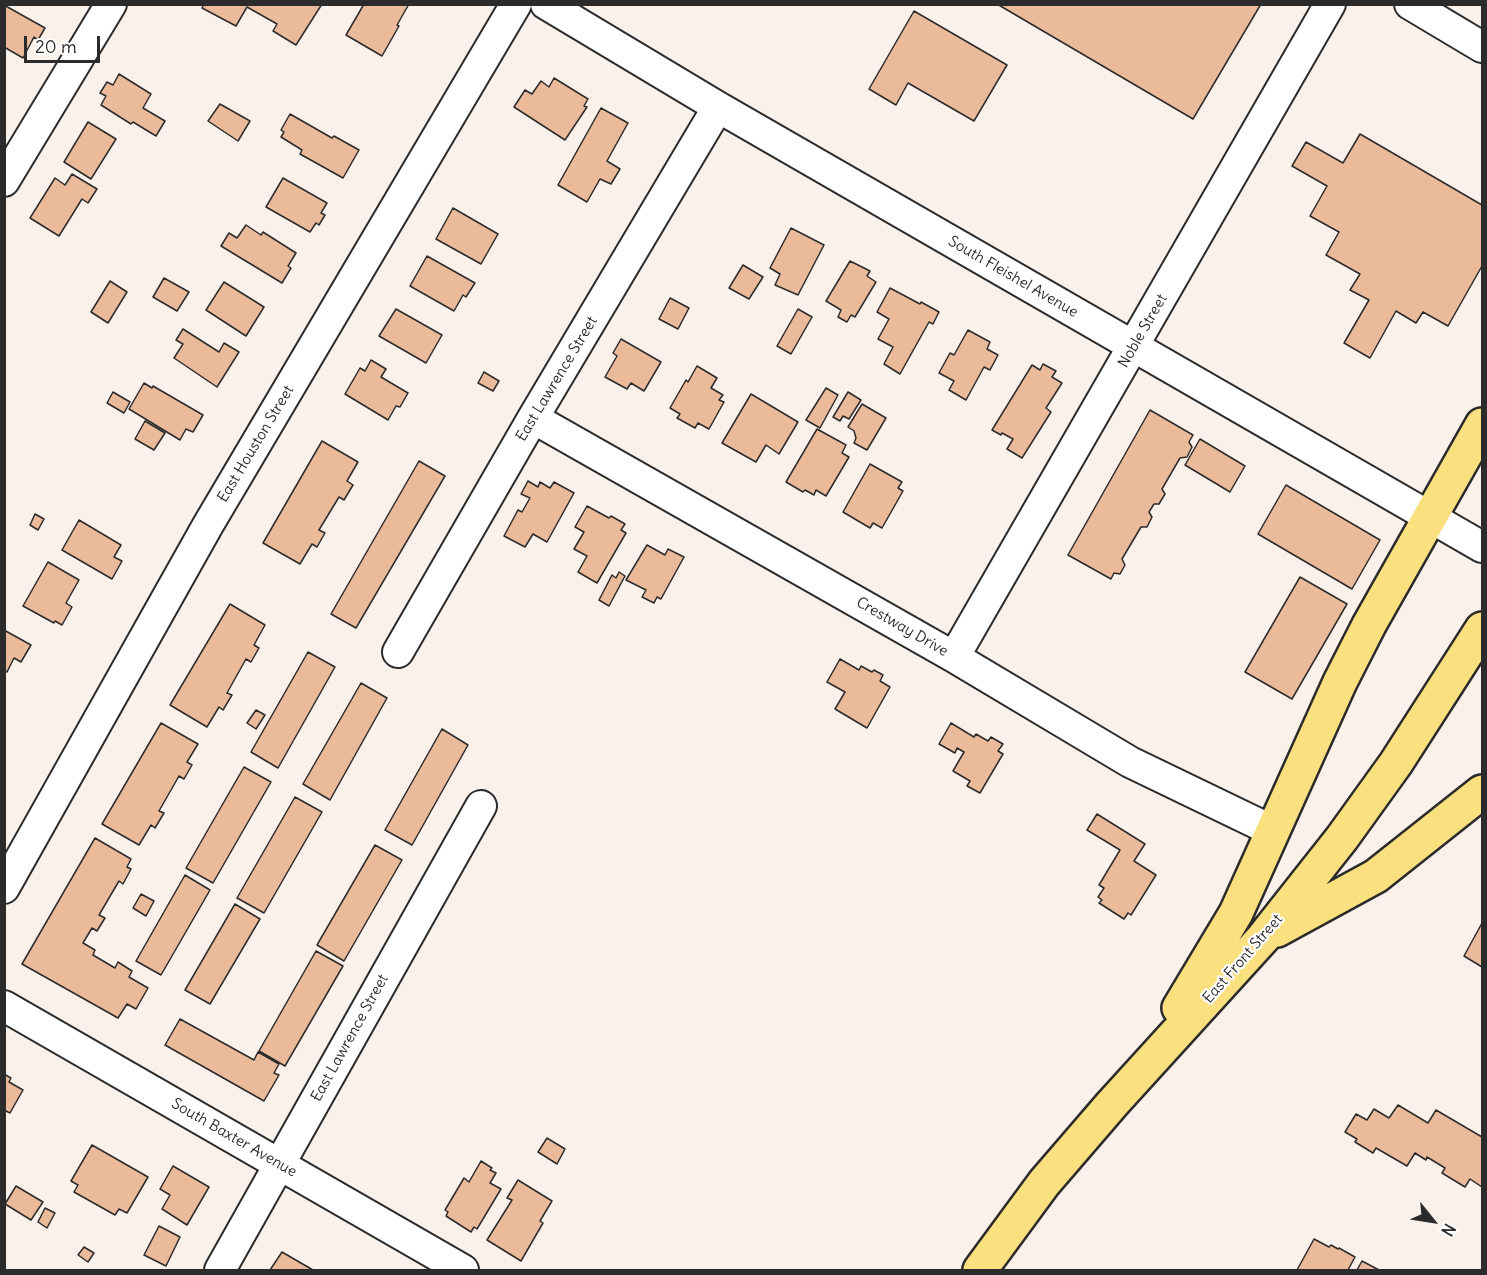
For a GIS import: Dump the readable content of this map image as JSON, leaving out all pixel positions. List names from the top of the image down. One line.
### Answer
{"streets":{"main road":["East Front Street"],"street":["South Fleishel Avenue","Noble Street","East Lawrence Street","East Houston Street","Crestway Drive","South Baxter Avenue"]},"crossings":[["South Fleishel Avenue","Noble Street"],["South Fleishel Avenue","East Lawrence Street"],["Noble Street","Crestway Drive"],["East Lawrence Street","Crestway Drive"],["East Lawrence Street","South Baxter Avenue"]],"scale_bar":"20 m","north":"bottom right"}
